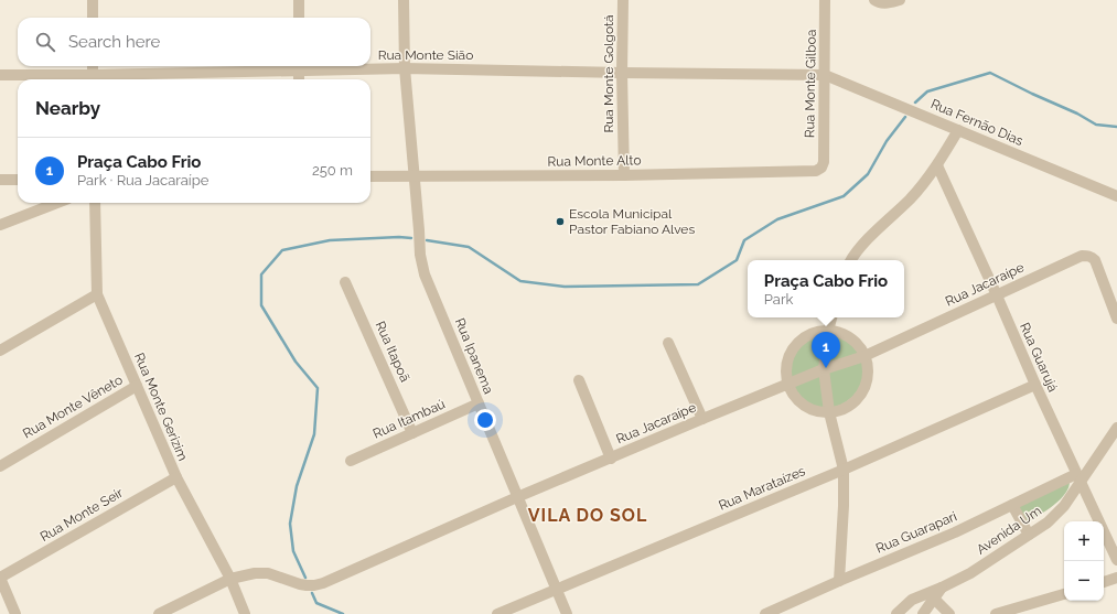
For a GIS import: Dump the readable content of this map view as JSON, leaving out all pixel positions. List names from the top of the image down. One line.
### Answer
{"streets":{"street":["Rua Monte Sião","Rua Monte Golgotá","Rua Monte Gilboa","Rua Fernão Dias","Rua Monte Alto","Rua Jacaraípe","Rua Itapoã","Rua Ipanema","Rua Guarujá","Rua Monte Vêneto","Rua Monte Gerizim","Rua Itambaú","Rua Marataízes","Rua Monte Seir","Avenida Um","Rua Guarapari"]},"crossings":[["Rua Monte Sião","Rua Monte Golgotá"],["Rua Monte Sião","Rua Monte Gilboa"],["Rua Monte Sião","Rua Fernão Dias"],["Rua Monte Sião","Rua Ipanema"],["Rua Monte Golgotá","Rua Monte Alto"],["Rua Monte Gilboa","Rua Fernão Dias"],["Rua Monte Gilboa","Rua Monte Alto"],["Rua Monte Alto","Rua Ipanema"],["Rua Jacaraípe","Rua Ipanema"],["Rua Jacaraípe","Rua Guarujá"],["Rua Jacaraípe","Rua Monte Gerizim"],["Rua Itapoã","Rua Itambaú"],["Rua Ipanema","Rua Itambaú"],["Rua Ipanema","Rua Marataízes"],["Rua Guarujá","Rua Marataízes"],["Rua Guarujá","Avenida Um"],["Rua Guarujá","Rua Guarapari"],["Rua Monte Vêneto","Rua Monte Gerizim"],["Rua Monte Gerizim","Rua Monte Seir"],["Avenida Um","Rua Guarapari"]],"districts":["VILA DO SOL"],"places":["Escola Municipal Pastor Fabiano Alves"],"page":{"search":"Search here","heading":"Nearby","list":[{"mark":"1","name":"Praça Cabo Frio","note":"Park · Rua Jacaraípe","value":"250 m"}],"popup":["Praça Cabo Frio","Park"],"pins":"1","map_buttons":["+","−"]}}
